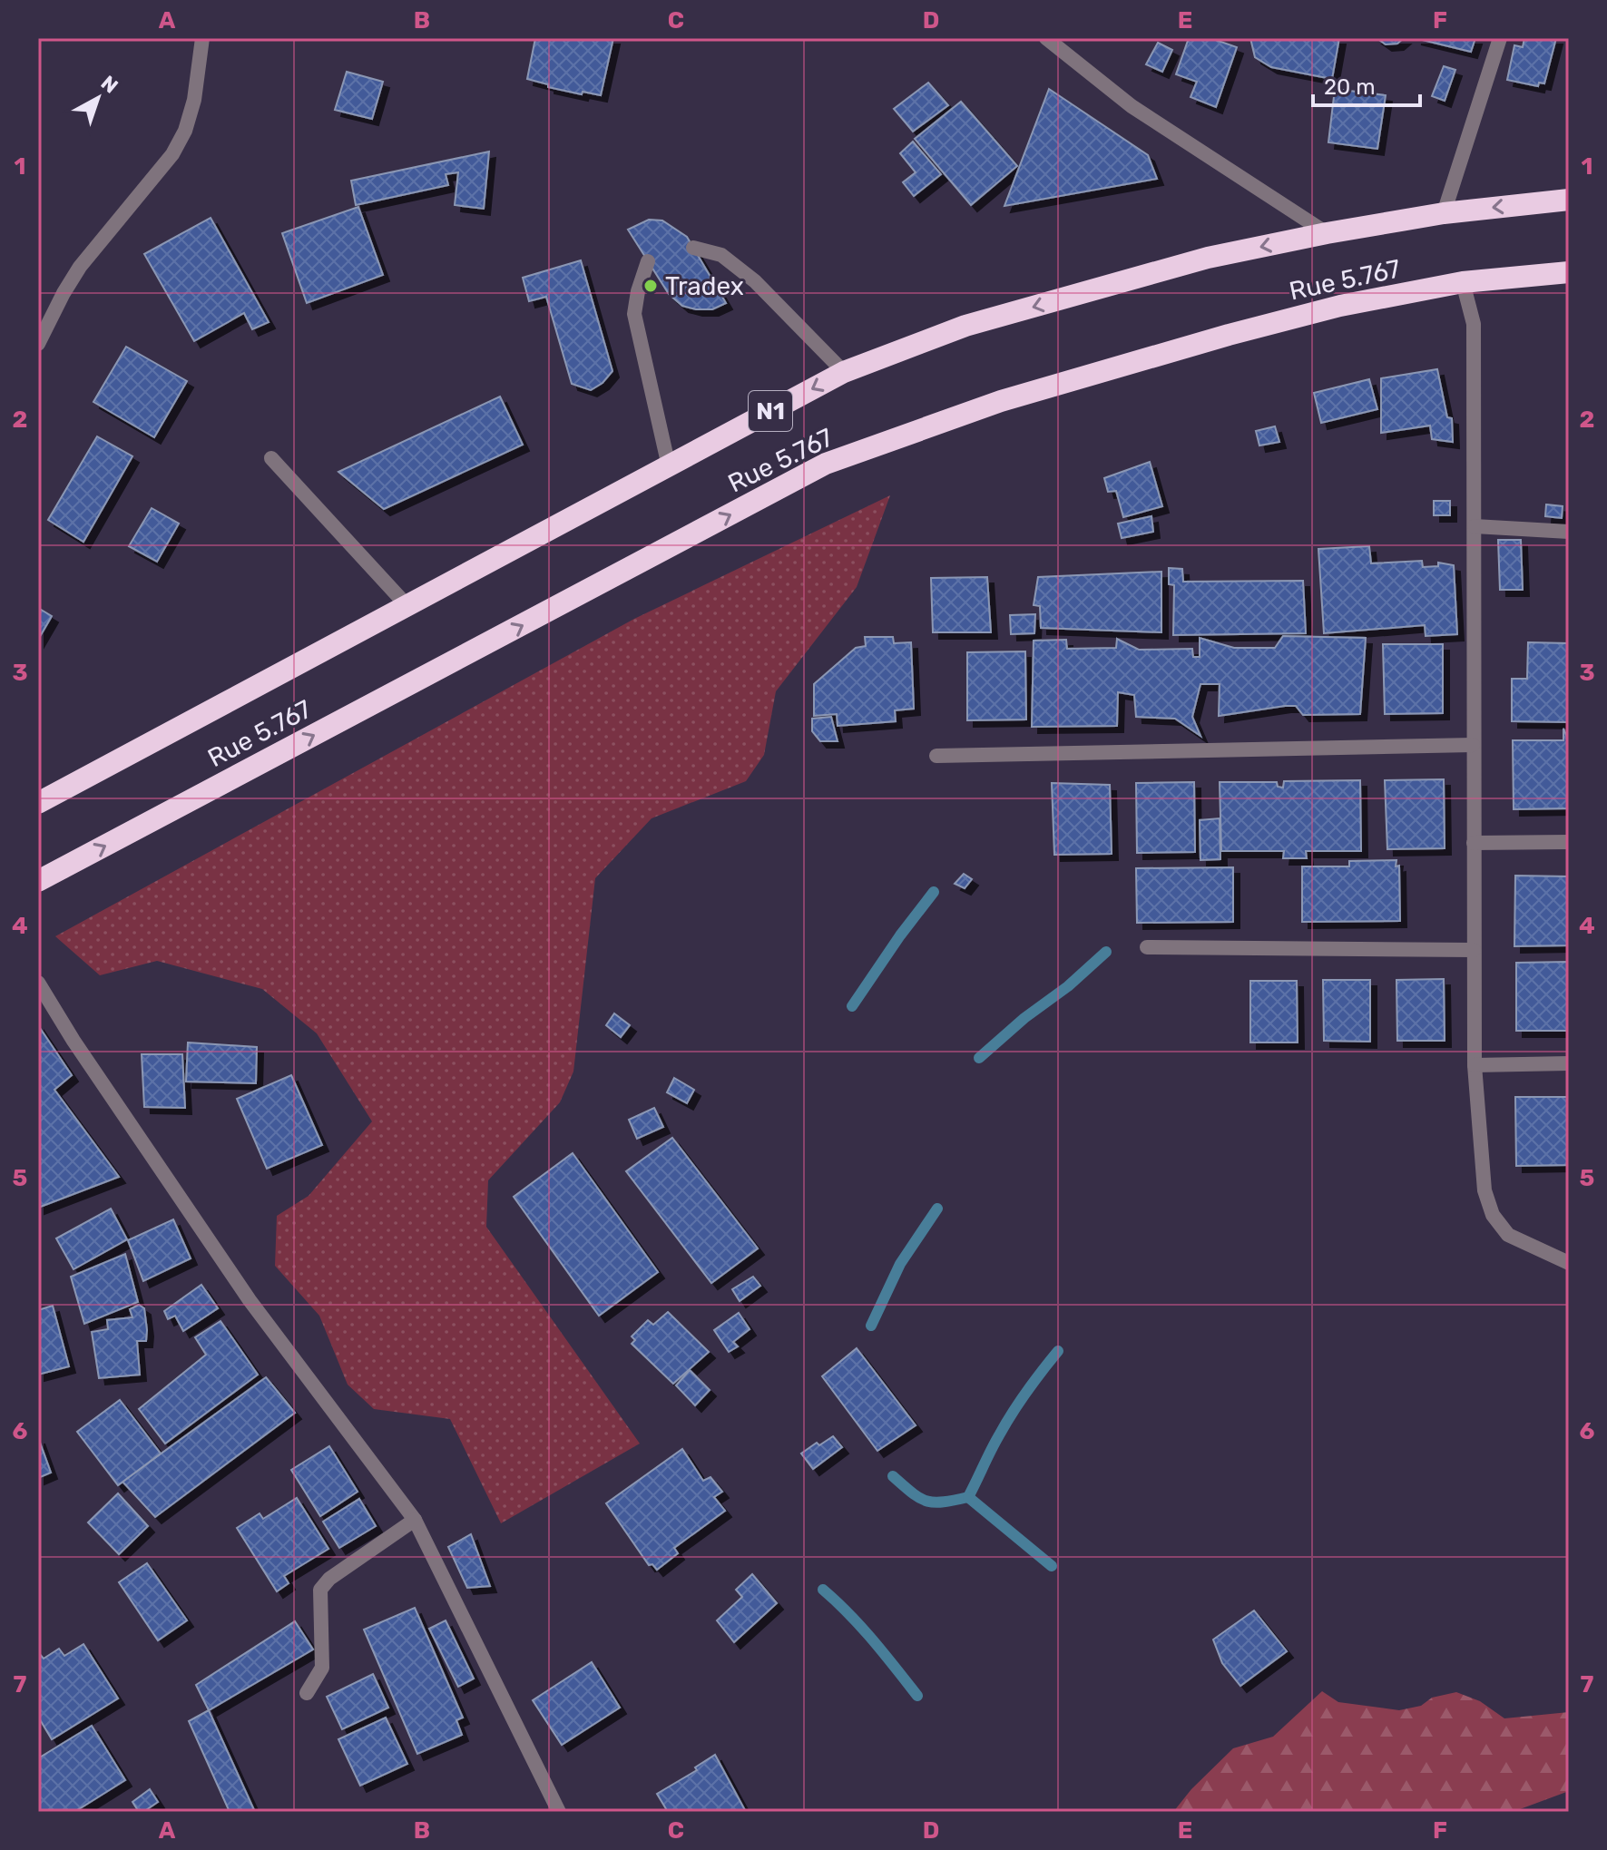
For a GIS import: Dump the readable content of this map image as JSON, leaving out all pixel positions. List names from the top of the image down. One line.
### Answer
{"streets":{"highway":["Rue 5.767","N1"]},"places":["Tradex"],"scale_bar":"20 m","north":"top right","grid":{"columns":["A","B","C","D","E","F"],"rows":["1","2","3","4","5","6","7"]}}
